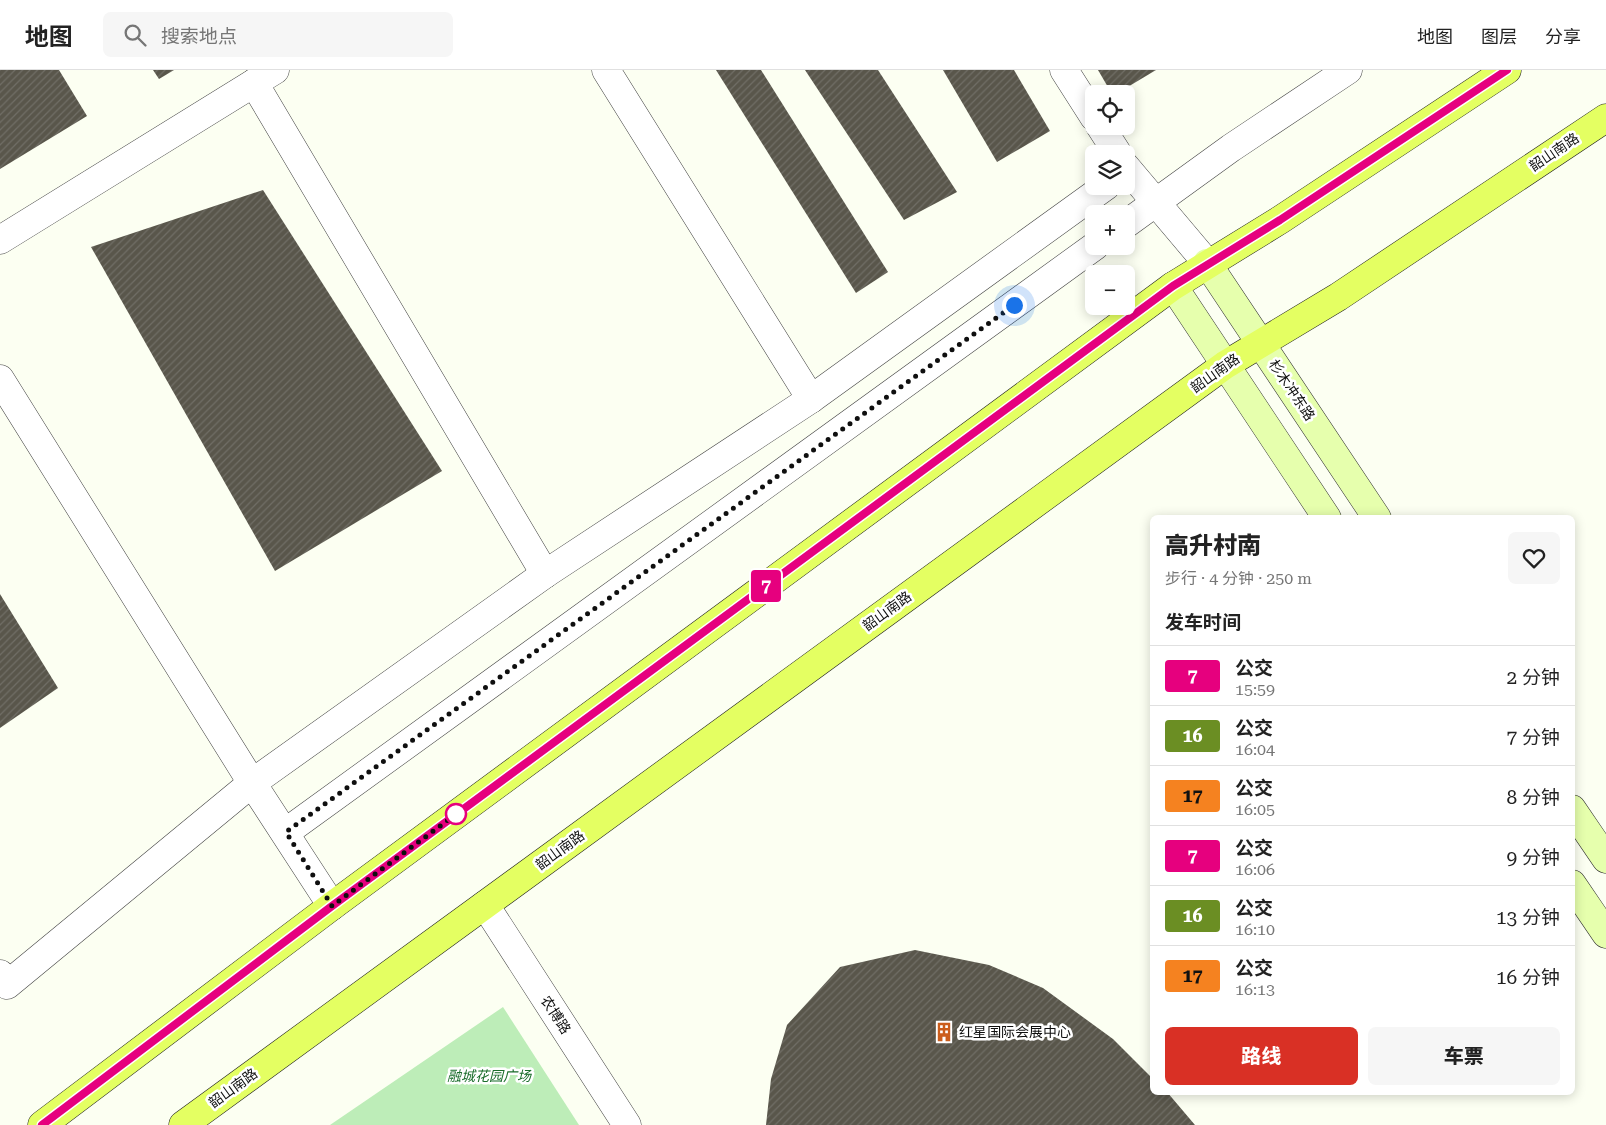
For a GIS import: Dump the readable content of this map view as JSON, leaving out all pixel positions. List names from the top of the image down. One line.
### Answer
{"streets":{"main road":["韶山南路","杉木冲东路"],"street":["农博路"]},"crossings":[["韶山南路","杉木冲东路"],["韶山南路","农博路"]],"parks":["融城花园广场"],"places":{"building":["红星国际会展中心"]},"lines":["bus line 7"],"page":{"header":"地图","search":"搜索地点","nav":["地图","图层","分享"],"on_map":"7","map_buttons":["+","−"],"heading":[["高升村南","步行 · 4 分钟 · 250 m"],"发车时间"],"list":[{"mark":"7","name":"公交","note":"15:59","value":"2 分钟"},{"mark":"16","name":"公交","note":"16:04","value":"7 分钟"},{"mark":"17","name":"公交","note":"16:05","value":"8 分钟"},{"mark":"7","name":"公交","note":"16:06","value":"9 分钟"},{"mark":"16","name":"公交","note":"16:10","value":"13 分钟"},{"mark":"17","name":"公交","note":"16:13","value":"16 分钟"}],"buttons":["路线","车票"]}}
